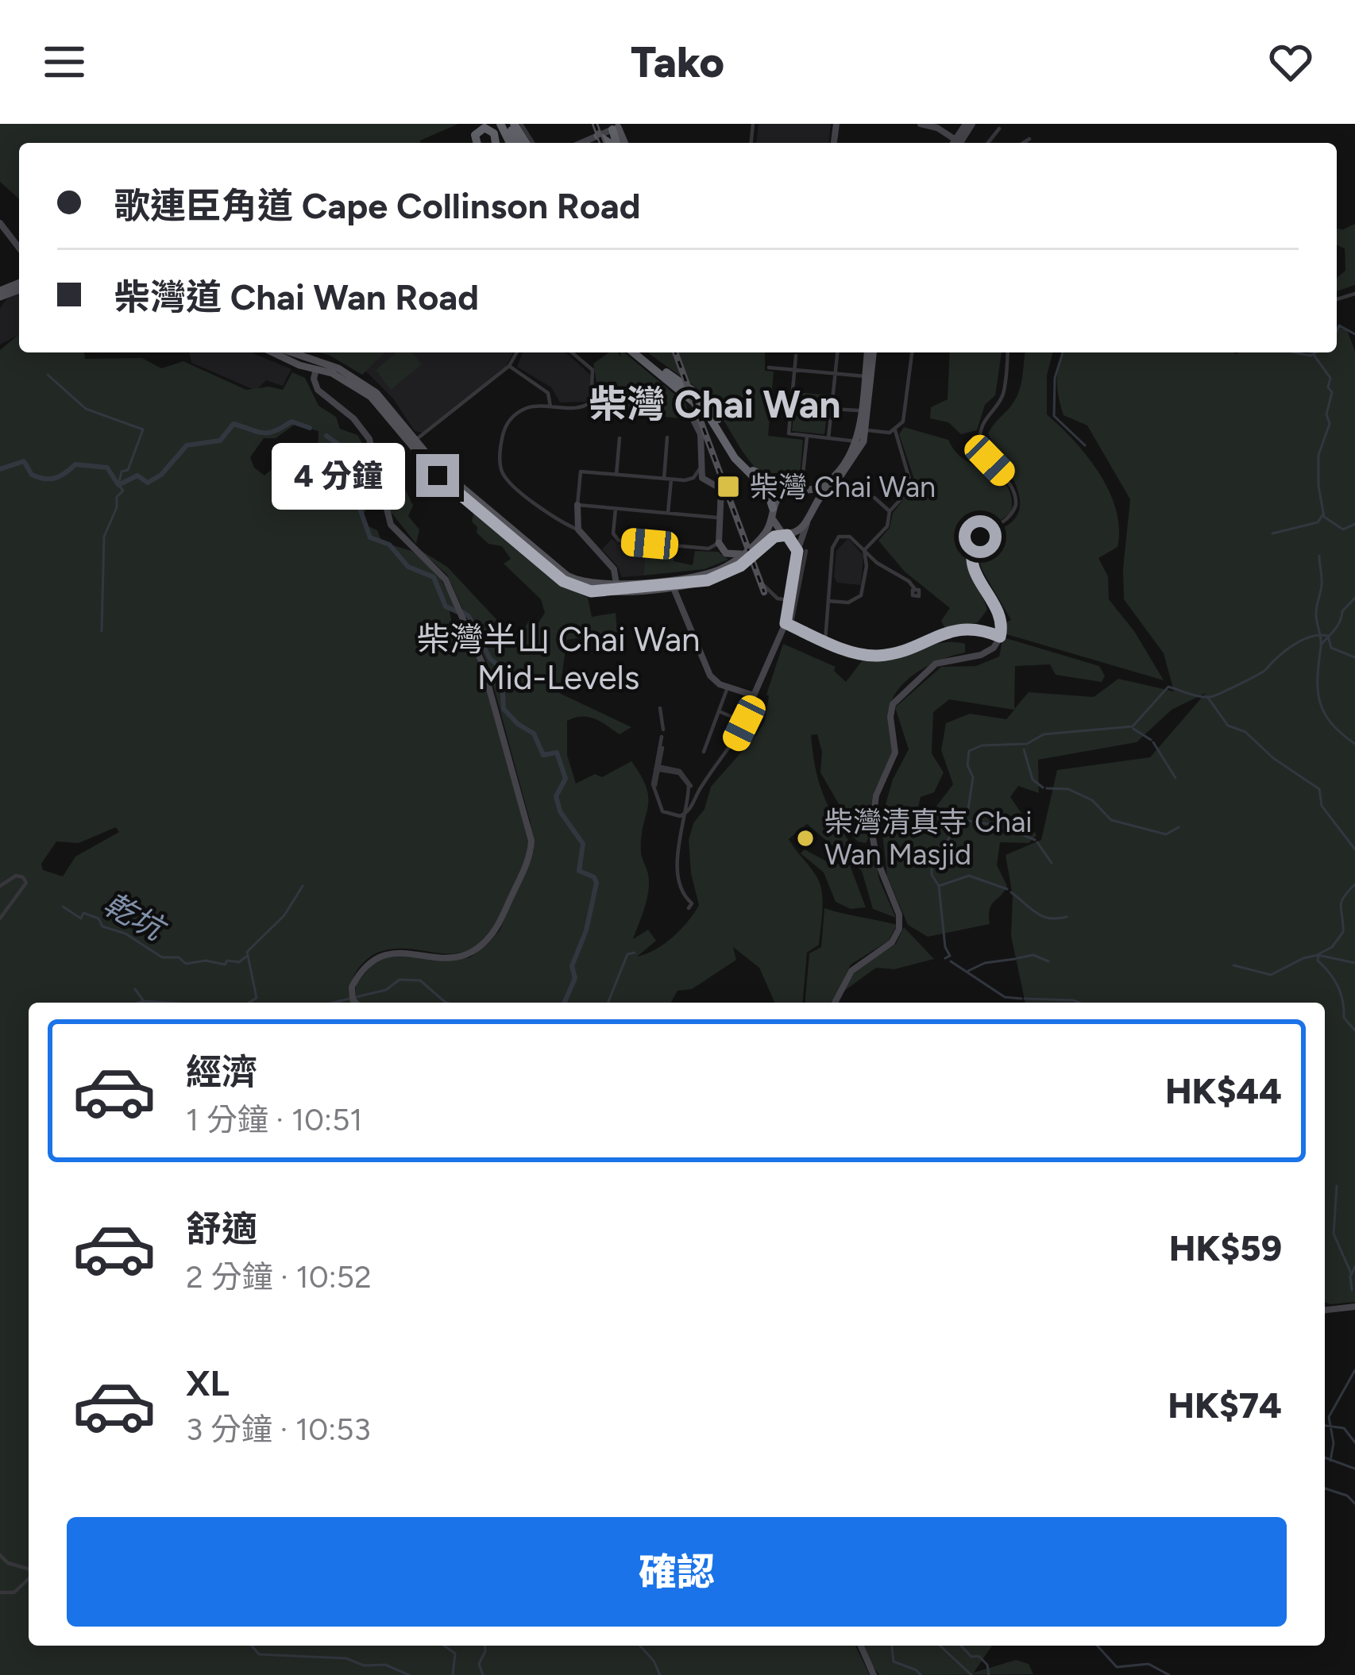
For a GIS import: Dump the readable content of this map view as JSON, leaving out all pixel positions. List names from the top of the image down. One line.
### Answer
{"districts":["柴灣 Chai Wan","柴灣半山 Chai Wan Mid-Levels"],"water":["乾坑"],"places":{"transit":["柴灣 Chai Wan"],"other":["柴灣清真寺 Chai Wan Masjid"]},"page":{"header":"Tako","banner":["歌連臣角道 Cape Collinson Road","柴灣道 Chai Wan Road"],"bubble":"4 分鐘","list":[{"name":"經濟","note":"1 分鐘 · 10:51","value":"HK$44"},{"name":"舒適","note":"2 分鐘 · 10:52","value":"HK$59"},{"name":"XL","note":"3 分鐘 · 10:53","value":"HK$74"}],"buttons":"確認"}}
